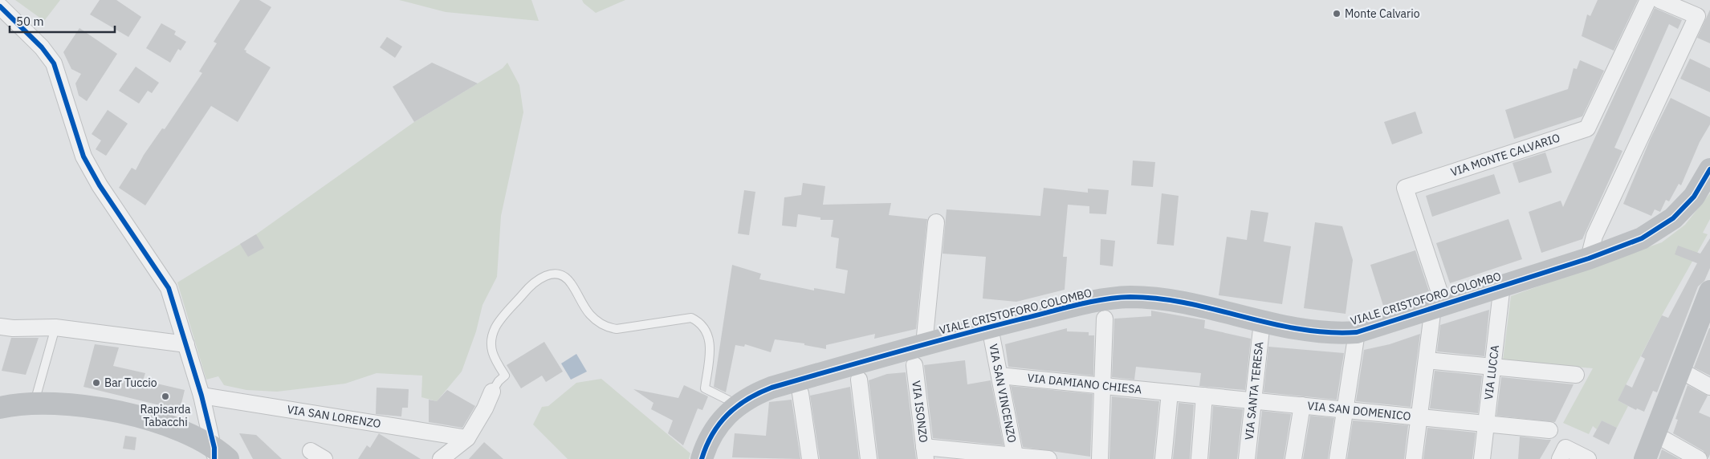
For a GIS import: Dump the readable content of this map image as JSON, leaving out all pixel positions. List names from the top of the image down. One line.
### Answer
{"streets":{"street":["VIA MONTE CALVARIO","VIALE CRISTOFORO COLOMBO","VIA LUCCA","VIA DAMIANO CHIESA","VIA SANTA TERESA","VIA SAN VINCENZO","VIA SAN DOMENICO","VIA ISONZO","VIA SAN LORENZO"]},"crossings":[["VIA MONTE CALVARIO","VIALE CRISTOFORO COLOMBO"],["VIALE CRISTOFORO COLOMBO","VIA LUCCA"],["VIALE CRISTOFORO COLOMBO","VIA SANTA TERESA"],["VIALE CRISTOFORO COLOMBO","VIA SAN VINCENZO"],["VIA LUCCA","VIA SAN DOMENICO"],["VIA DAMIANO CHIESA","VIA SAN VINCENZO"],["VIA DAMIANO CHIESA","VIA SAN DOMENICO"],["VIA SANTA TERESA","VIA SAN DOMENICO"]],"places":["Monte Calvario","Bar Tuccio","Rapisarda Tabacchi"],"scale_bar":"50 m"}
